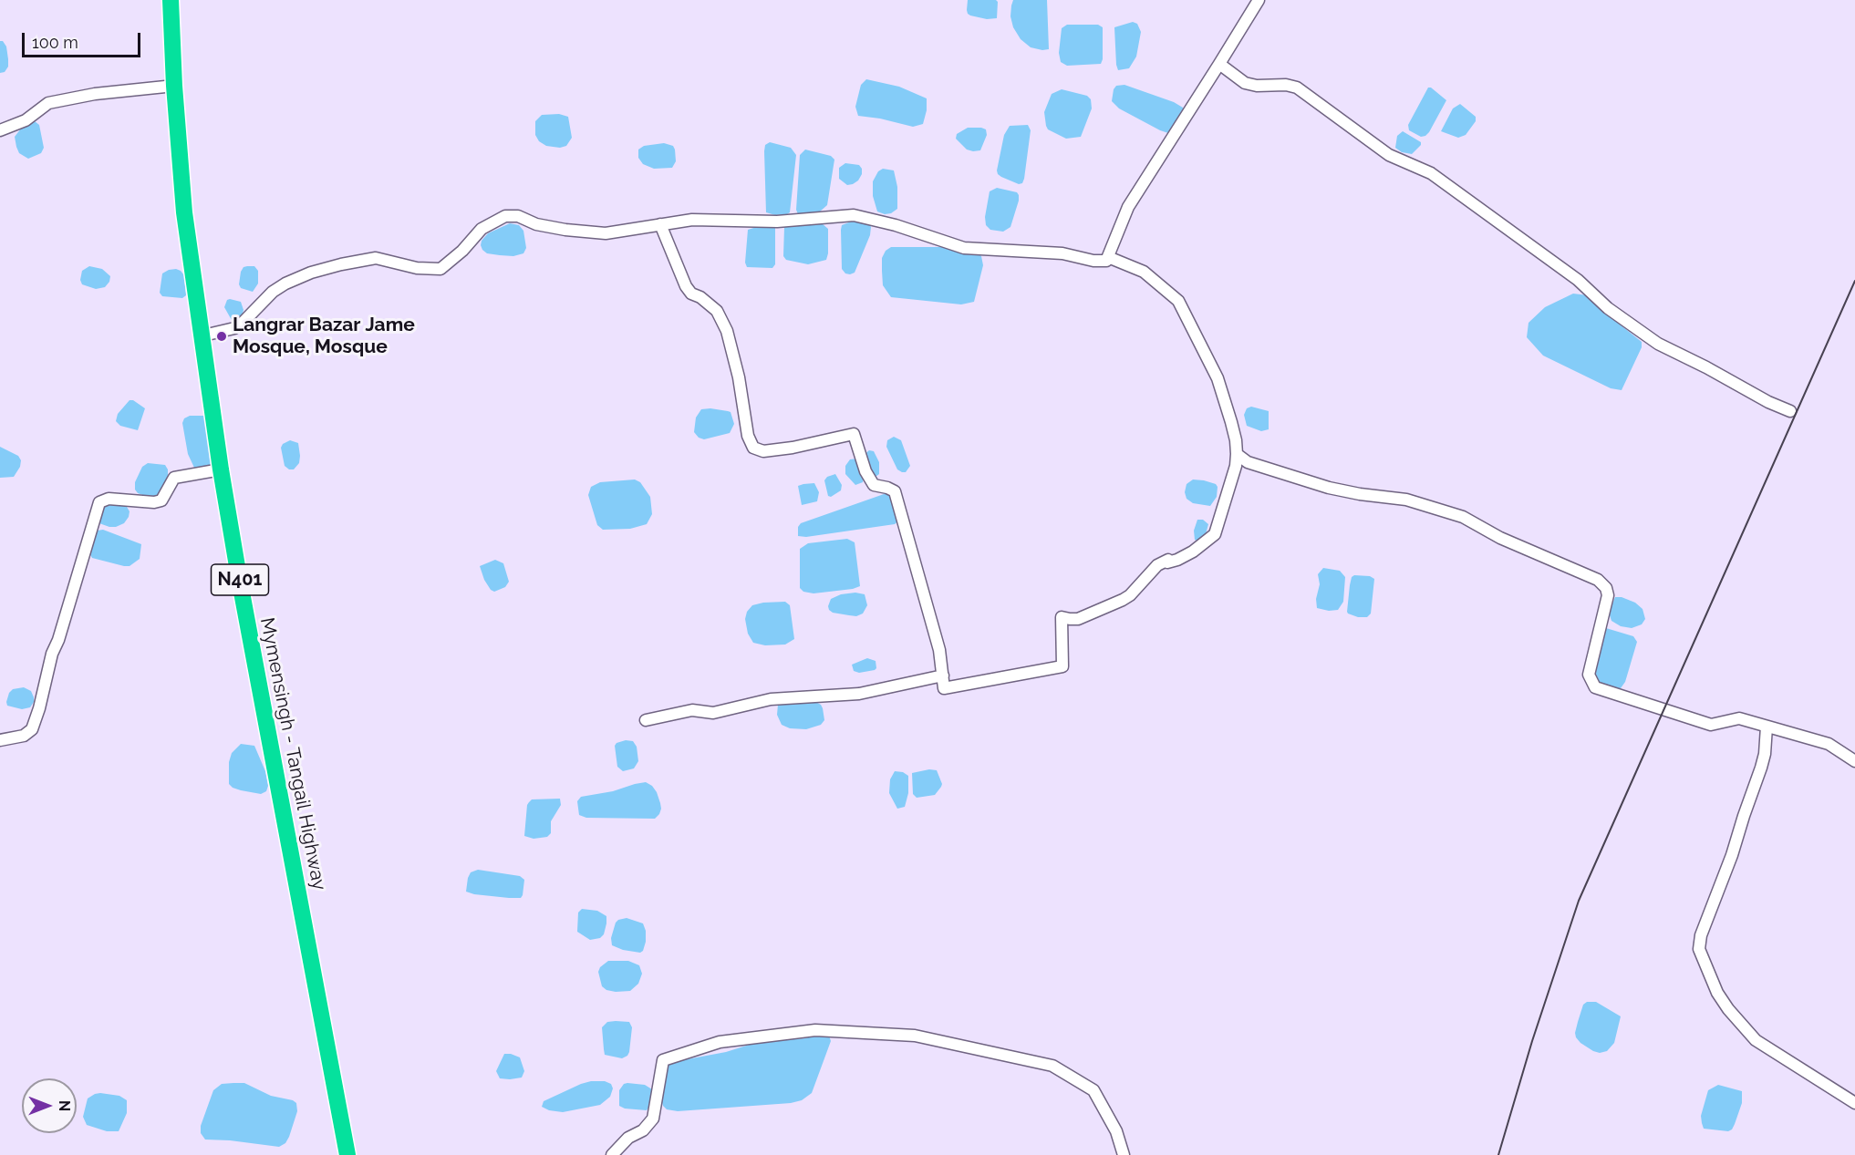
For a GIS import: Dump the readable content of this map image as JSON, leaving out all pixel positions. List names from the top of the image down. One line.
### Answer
{"streets":{"highway":["N401","Mymensingh - Tangail Highway"]},"places":["Langrar Bazar Jame Mosque, Mosque"],"scale_bar":"100 m","north":"right"}
